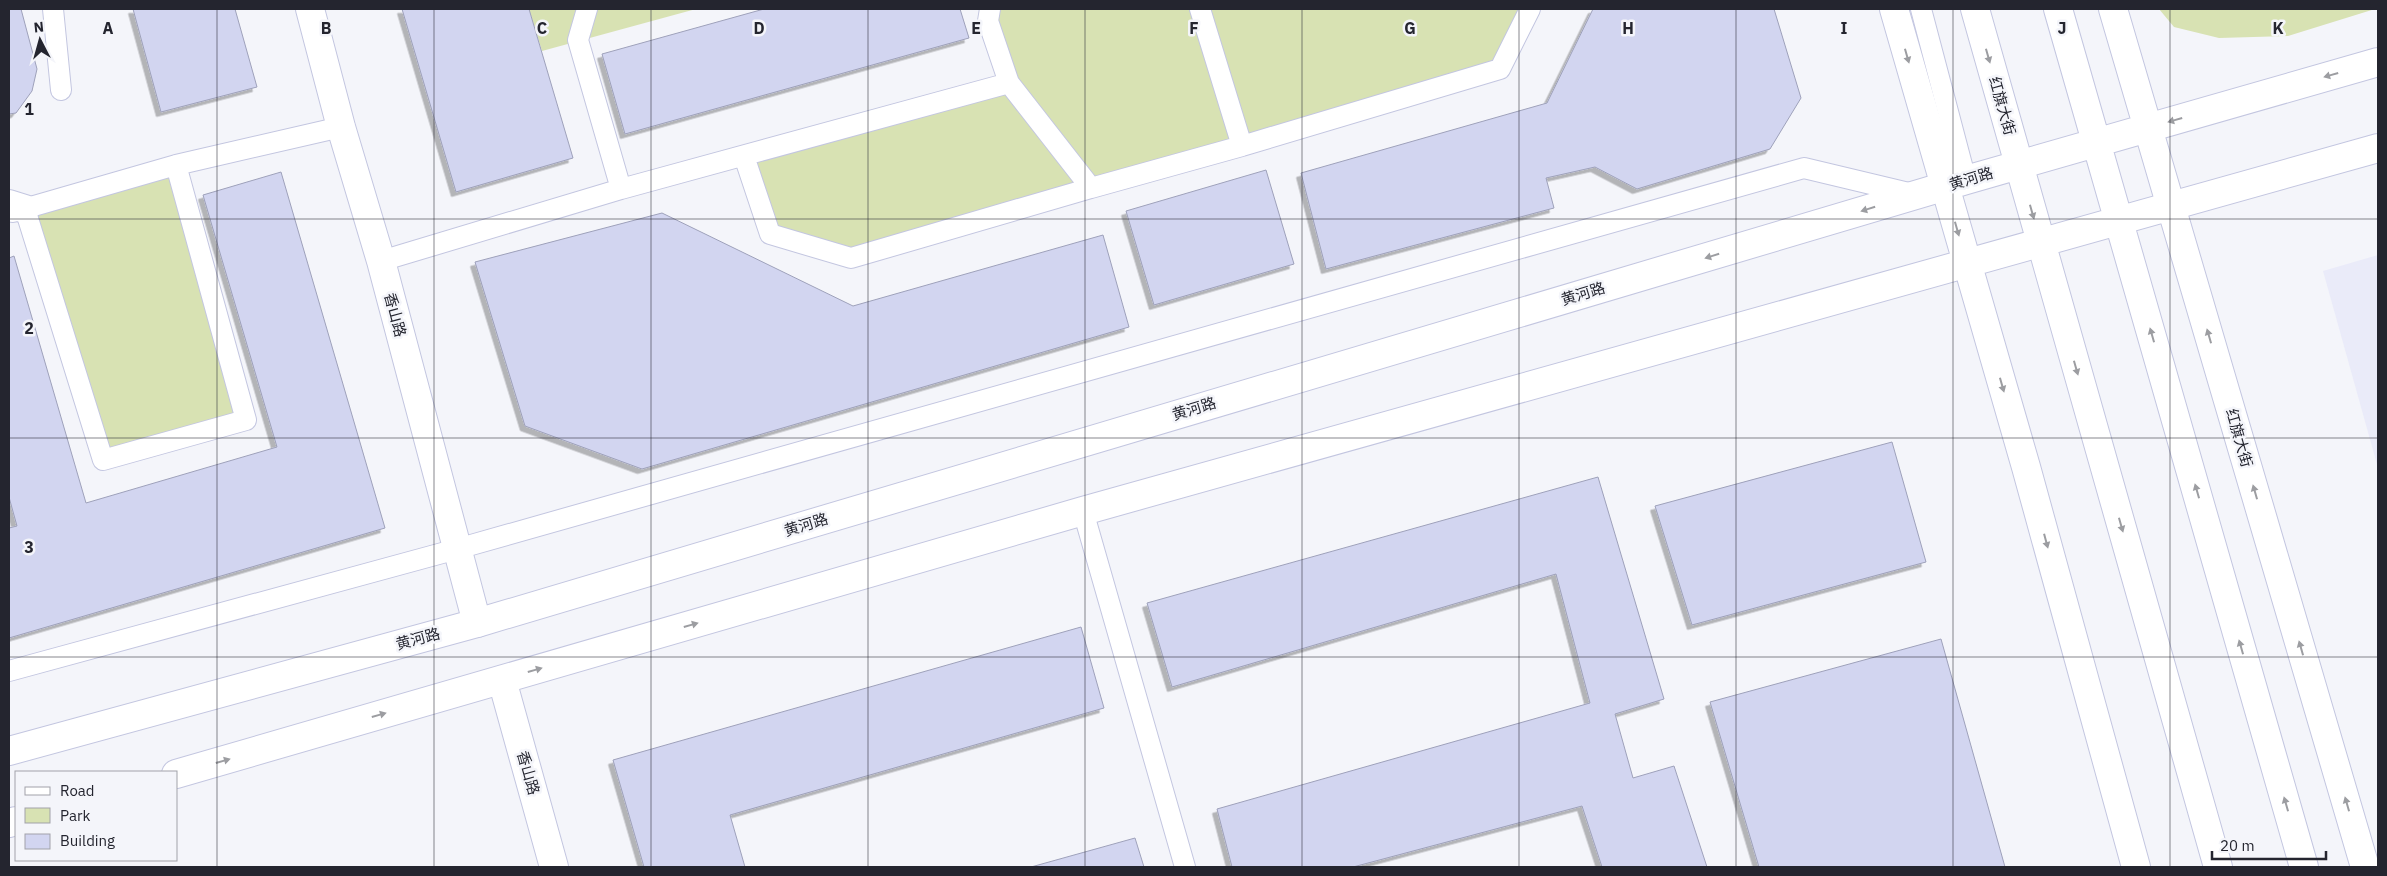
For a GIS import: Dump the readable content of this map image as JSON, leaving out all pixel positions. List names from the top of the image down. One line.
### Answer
{"streets":{"main road":["红旗大街","黄河路","香山路"]},"crossings":[["红旗大街","黄河路"],["黄河路","香山路"]],"legend":["Road","Park","Building"],"scale_bar":"20 m","north":"top","grid":{"columns":["A","B","C","D","E","F","G","H","I","J","K"],"rows":["1","2","3"]}}
